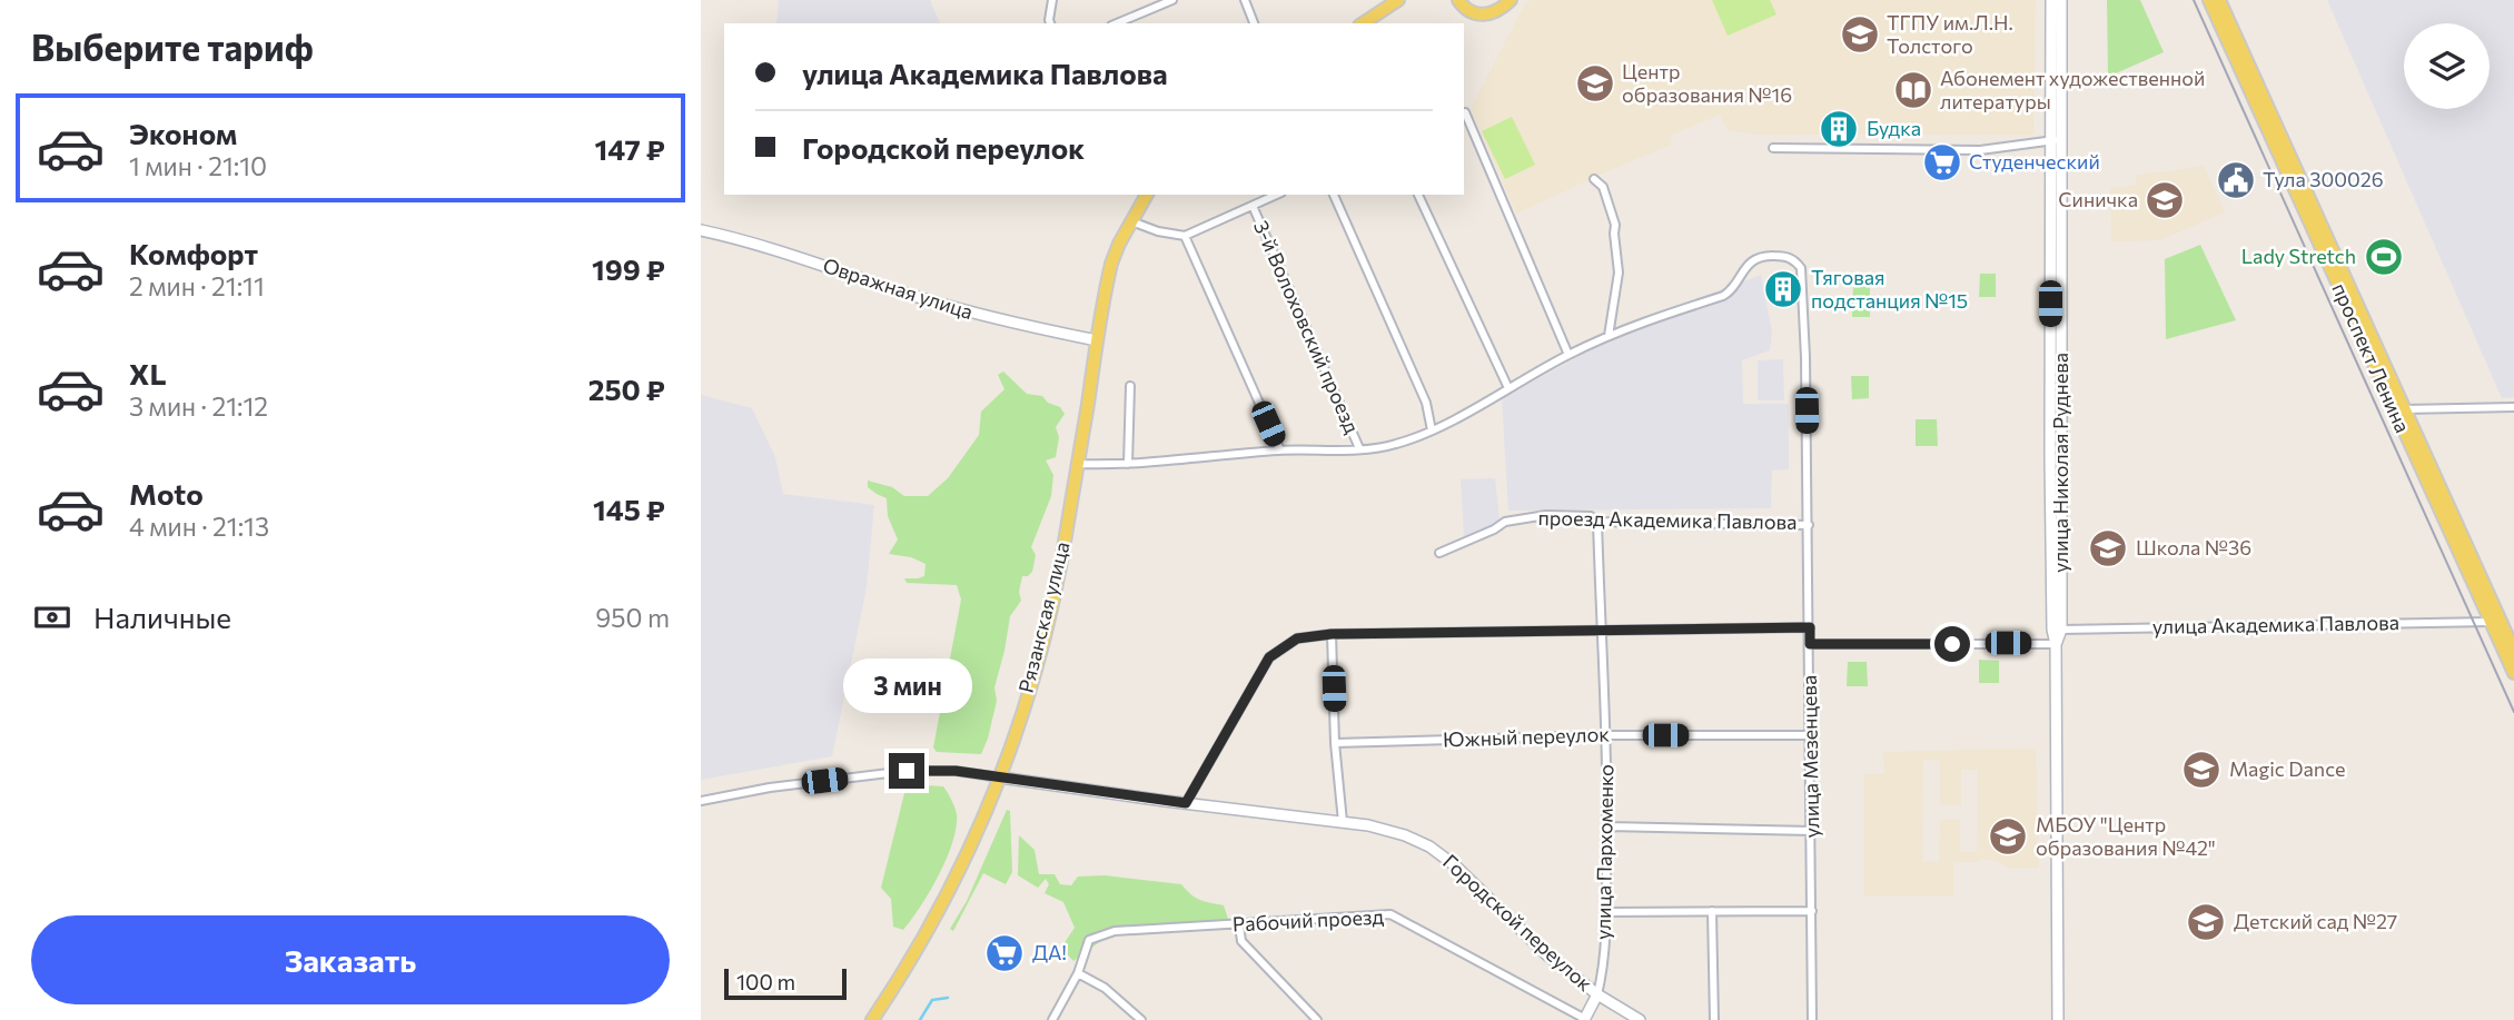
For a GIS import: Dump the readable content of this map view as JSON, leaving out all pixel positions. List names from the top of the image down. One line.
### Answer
{"streets":{"main road":["проспект Ленина","Рязанская улица"],"street":["Овражная улица","3-й Волоховский проезд","улица Николая Руднева","проезд Академика Павлова","улица Академика Павлова","Южный переулок","улица Мезенцева","улица Пархоменко","Рабочий проезд","Городской переулок"]},"crossings":[["Овражная улица","Рязанская улица"],["проспект Ленина","улица Академика Павлова"],["улица Николая Руднева","улица Академика Павлова"],["проезд Академика Павлова","улица Мезенцева"],["проезд Академика Павлова","улица Пархоменко"],["Рязанская улица","Городской переулок"],["Южный переулок","улица Мезенцева"],["Южный переулок","улица Пархоменко"],["улица Пархоменко","Городской переулок"]],"places":{"school or university":["ТГПУ им.Л.Н. Толстого","Центр образования №16","Синичка","Школа №36","Magic Dance","МБОУ \"Центр образования №42\"","Детский сад №27"],"library":["Абонемент художественной литературы"],"building":["Будка","Тяговая подстанция №15"],"supermarket":["Студенческий","ДА!"],"public building":["Тула 300026"],"sports":["Lady Stretch"]},"scale_bar":"100 m","page":{"heading":"Выберите тариф","banner":["улица Академика Павлова","Городской переулок"],"list":[{"name":"Эконом","note":"1 мин · 21:10","value":"147 ₽"},{"name":"Комфорт","note":"2 мин · 21:11","value":"199 ₽"},{"name":"XL","note":"3 мин · 21:12","value":"250 ₽"},{"name":"Moto","note":"4 мин · 21:13","value":"145 ₽"}],"pay":["Наличные","950 m"],"bubble":"3 мин","buttons":"Заказать","scale":"100 m"}}
